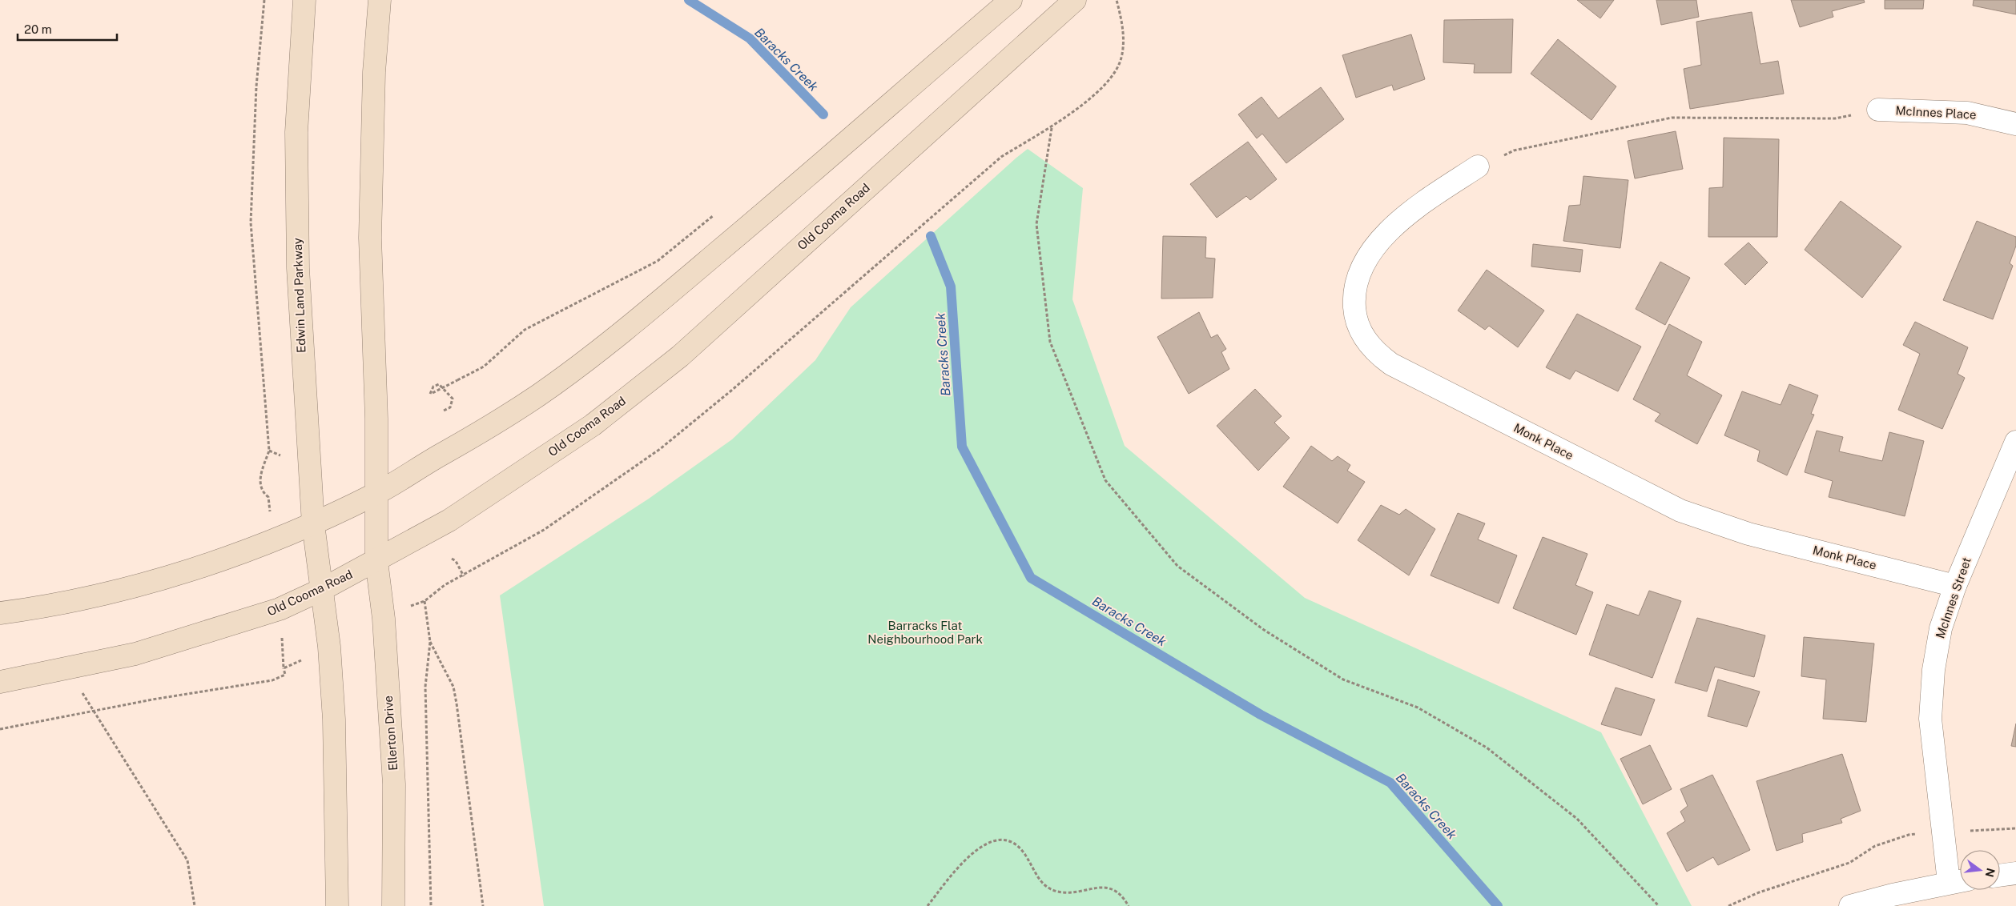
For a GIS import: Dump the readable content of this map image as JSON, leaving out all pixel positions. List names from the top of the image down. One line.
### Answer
{"streets":{"main road":["Old Cooma Road","Edwin Land Parkway","Ellerton Drive"],"street":["McInnes Place","Monk Place","McInnes Street"]},"crossings":[["Old Cooma Road","Edwin Land Parkway"],["Old Cooma Road","Ellerton Drive"],["Monk Place","McInnes Street"]],"water":["Baracks Creek"],"parks":["Barracks Flat Neighbourhood Park"],"scale_bar":"20 m","north":"right"}
